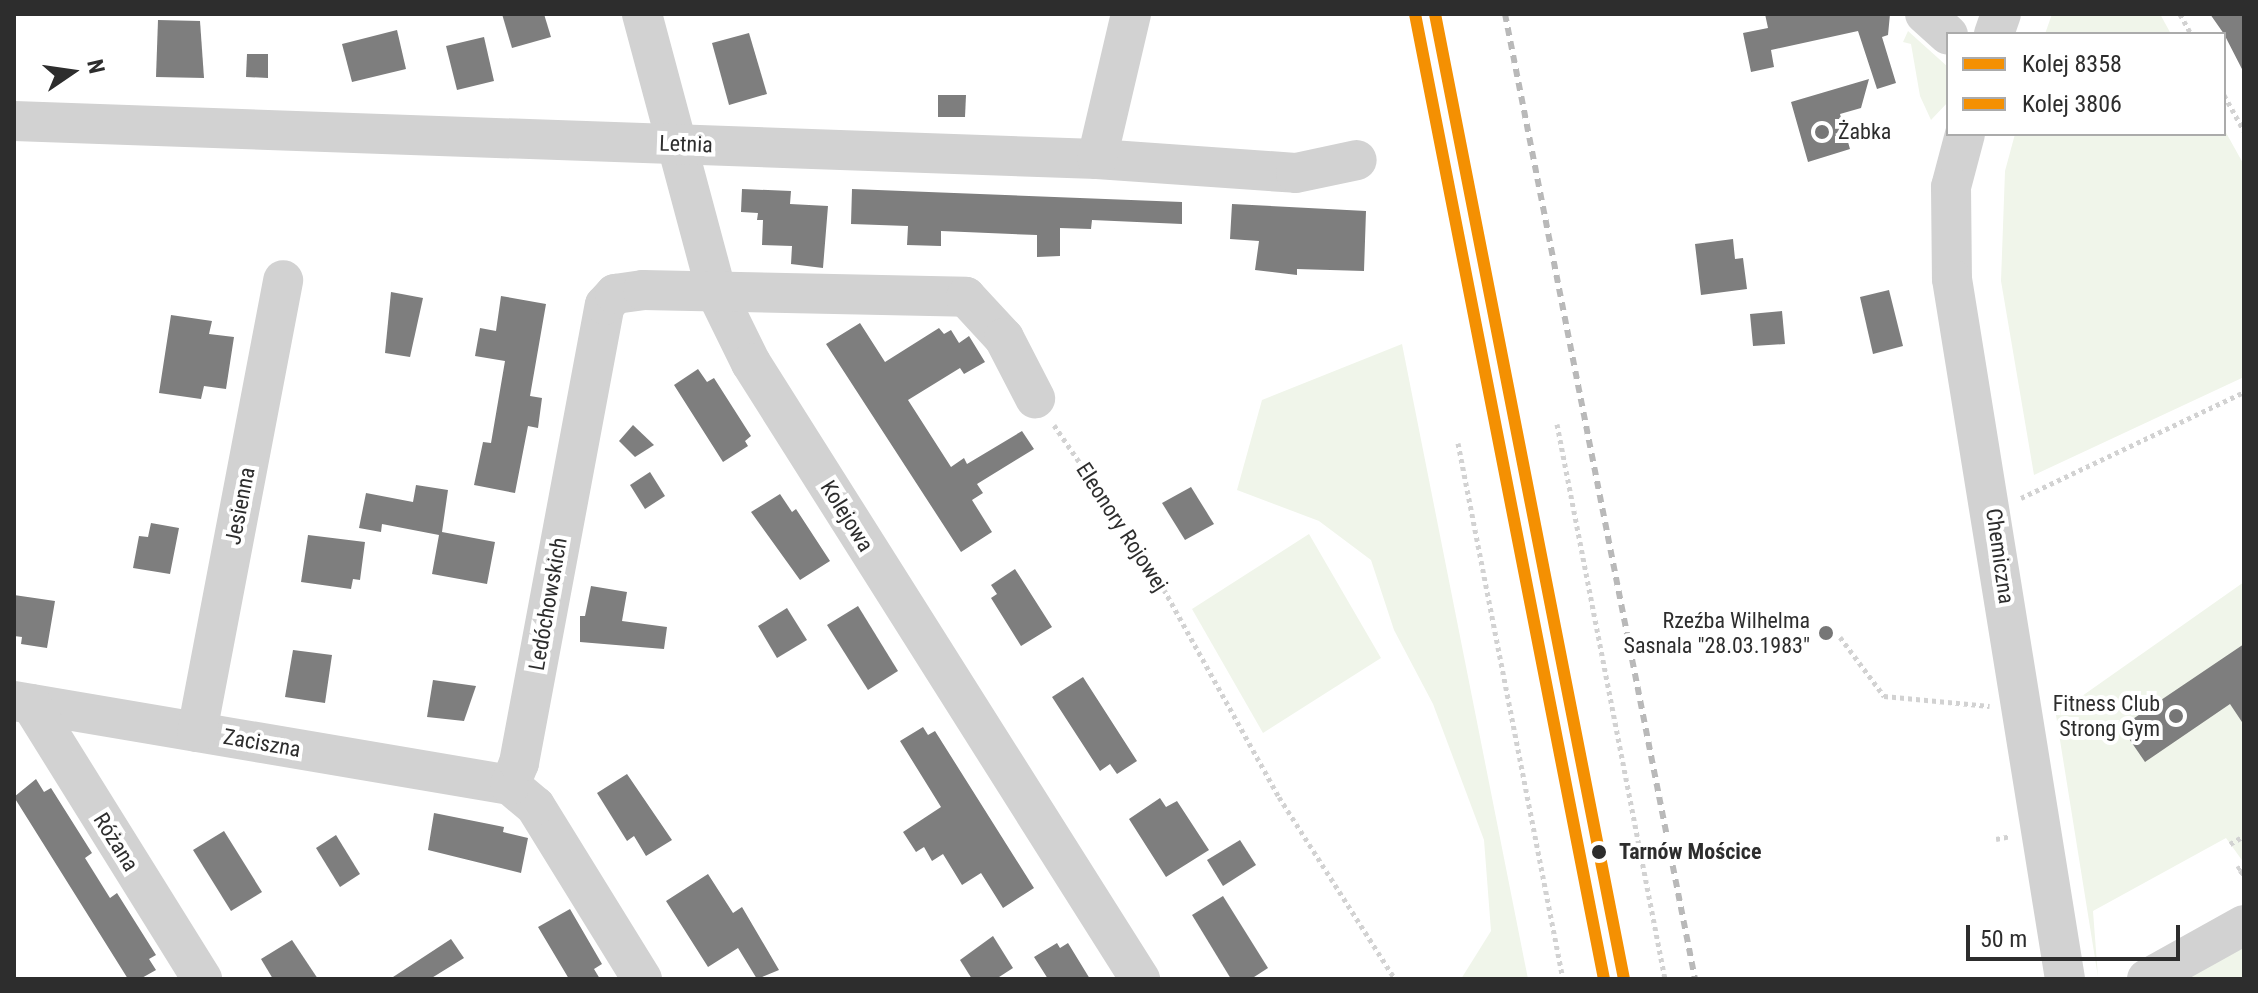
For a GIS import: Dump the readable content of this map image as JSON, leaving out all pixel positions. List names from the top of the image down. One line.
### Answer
{"streets":{"street":["Letnia","Jesienna","Kolejowa","Chemiczna","Ledóchowskich","Zaciszna","Różana"],"path":["Eleonory Rojowej"]},"crossings":[["Letnia","Kolejowa"],["Jesienna","Zaciszna"],["Kolejowa","Ledóchowskich"],["Ledóchowskich","Zaciszna"],["Zaciszna","Różana"]],"places":["Żabka","Rzeźba Wilhelma Sasnala \"28.03.1983\"","Fitness Club Strong Gym","Tarnów Mościce"],"lines":["rail line 8358","rail line 3806"],"legend":["Kolej 8358","Kolej 3806"],"scale_bar":"50 m","north":"right"}
